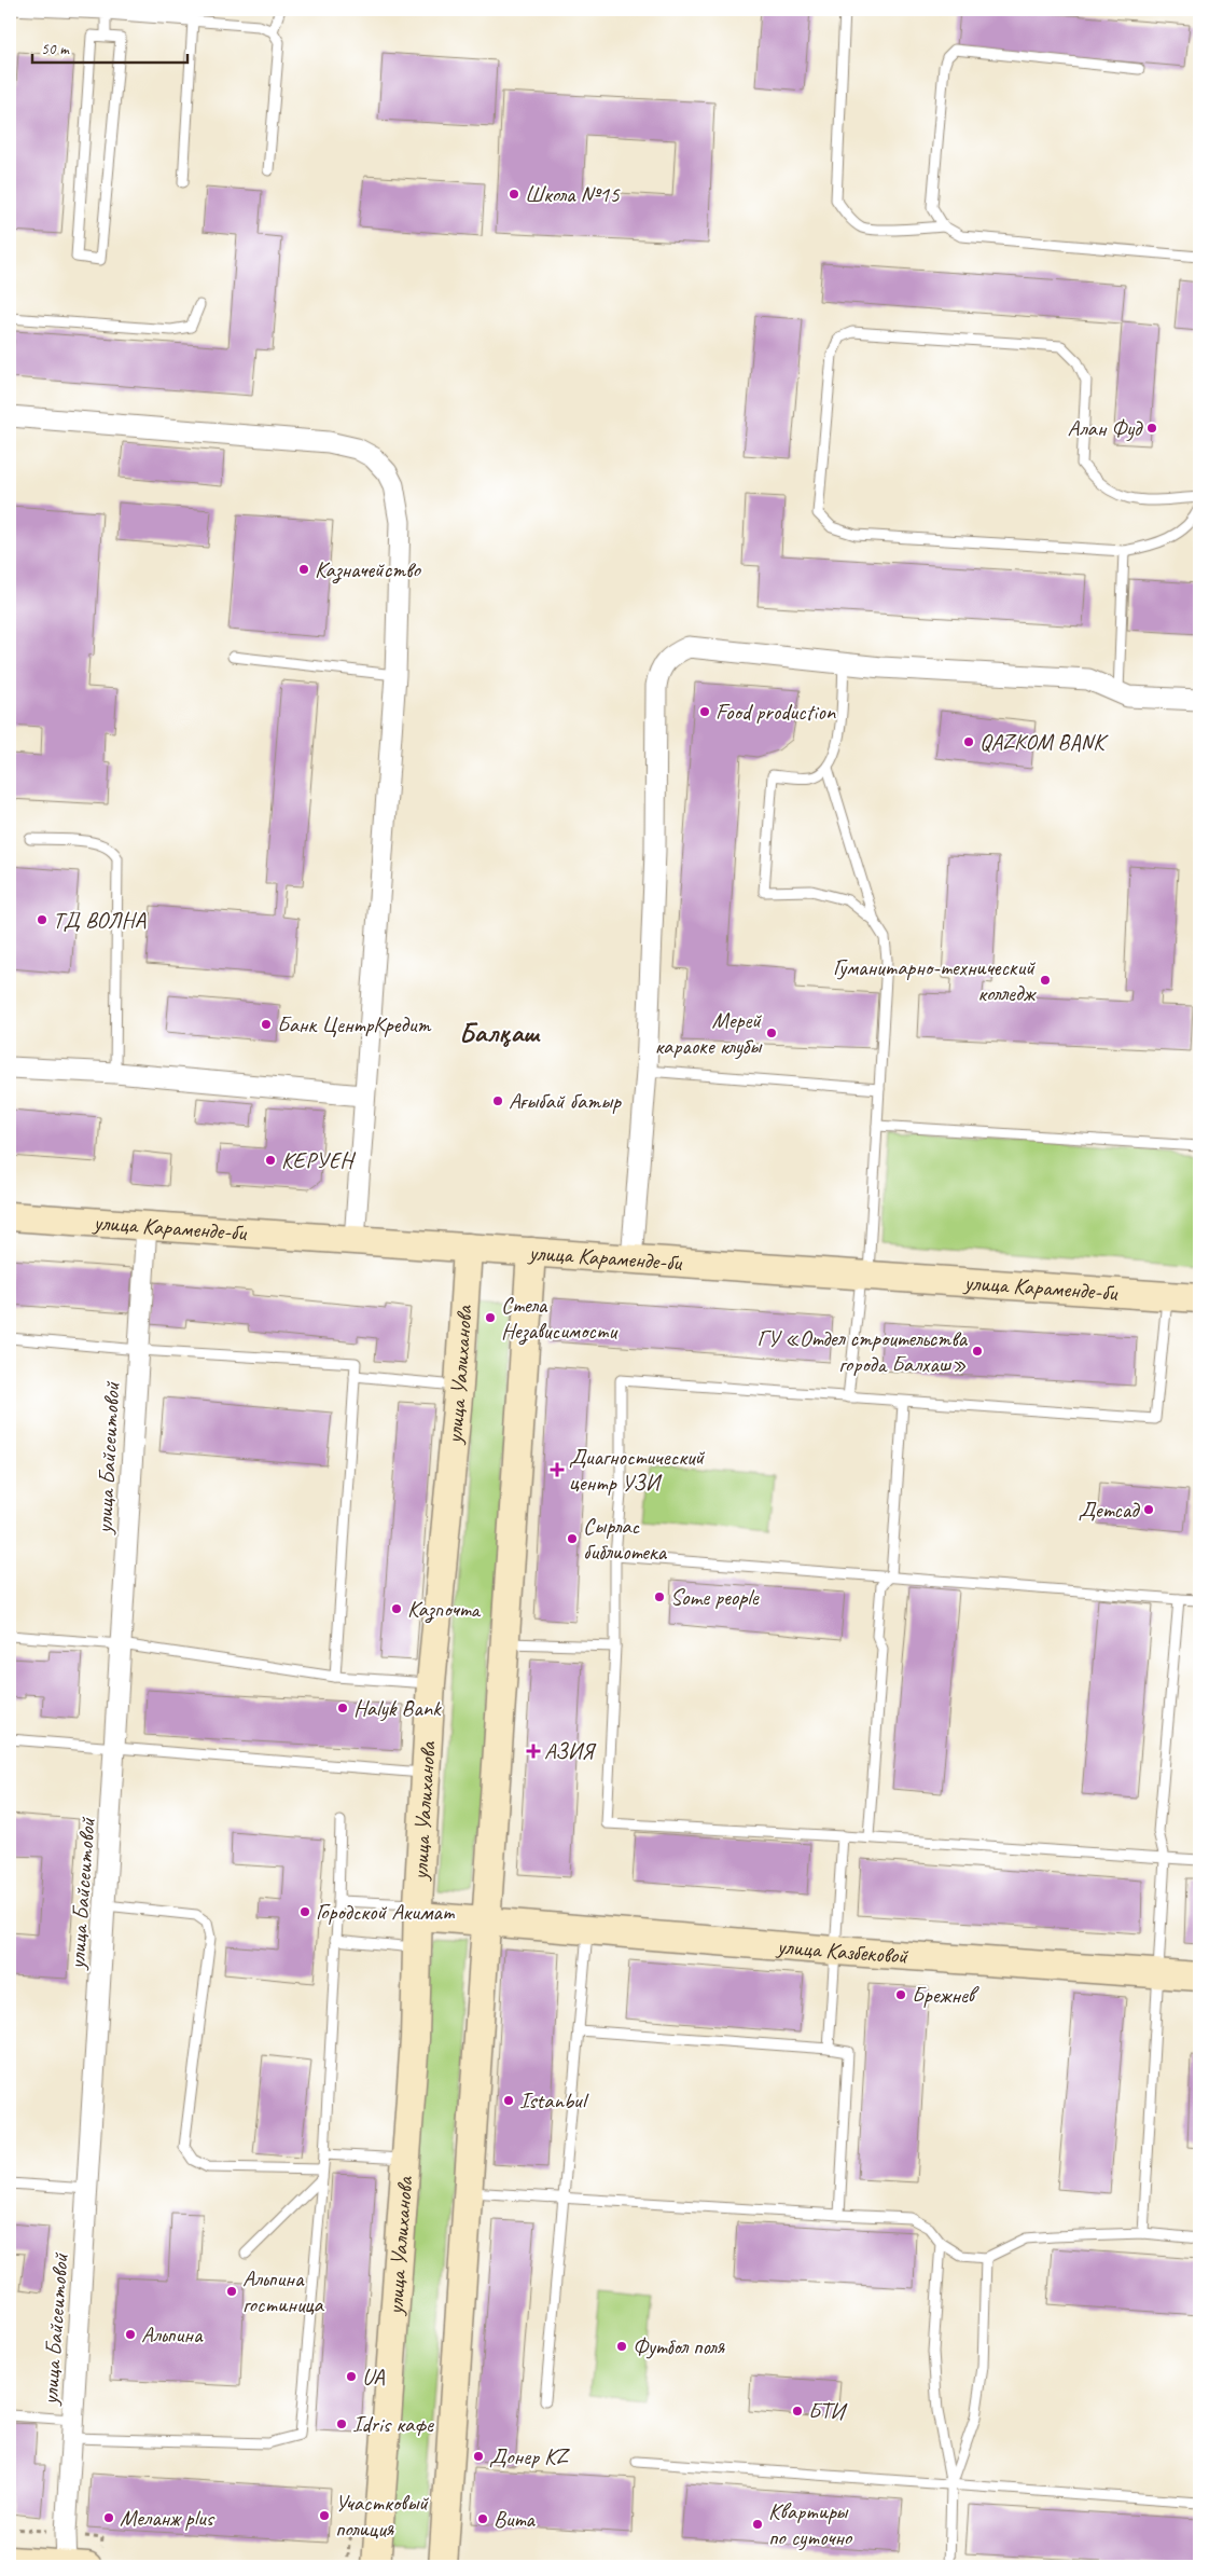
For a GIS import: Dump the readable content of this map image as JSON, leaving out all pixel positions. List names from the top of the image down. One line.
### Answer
{"streets":{"street":["улица Караменде-би","улица Уалиханова","улица Байсеитовой","улица Казбековой"]},"crossings":[["улица Караменде-би","улица Уалиханова"],["улица Караменде-би","улица Байсеитовой"],["улица Уалиханова","улица Казбековой"]],"districts":["Балқаш"],"places":{"other":["Школа №15","Алан Фуд","Казначейство","Food production","QAZKOM BANK","ТД ВОЛНА","Гуманитарно-технический колледж","Банк ЦентрКредит","Мерей караоке клубы","Ағыбай батыр","КЕРУЕН","Стела Независимости","ГУ «Отдел строительства города Балхаш»","Детсад","Сырлас библиотека","Some people","Казпочта","Halyk Bank","Городской Акимат","Брежнев","Istanbul","Альпина гостиница","Альпина","Футбол поля","UA","БТИ","Idris кафе","Донер KZ","Участковый полиция","Меланж plus","Вита","Квартиры по суточно"],"health":["Диагностический центр УЗИ","АЗИЯ"]},"scale_bar":"50 m"}
